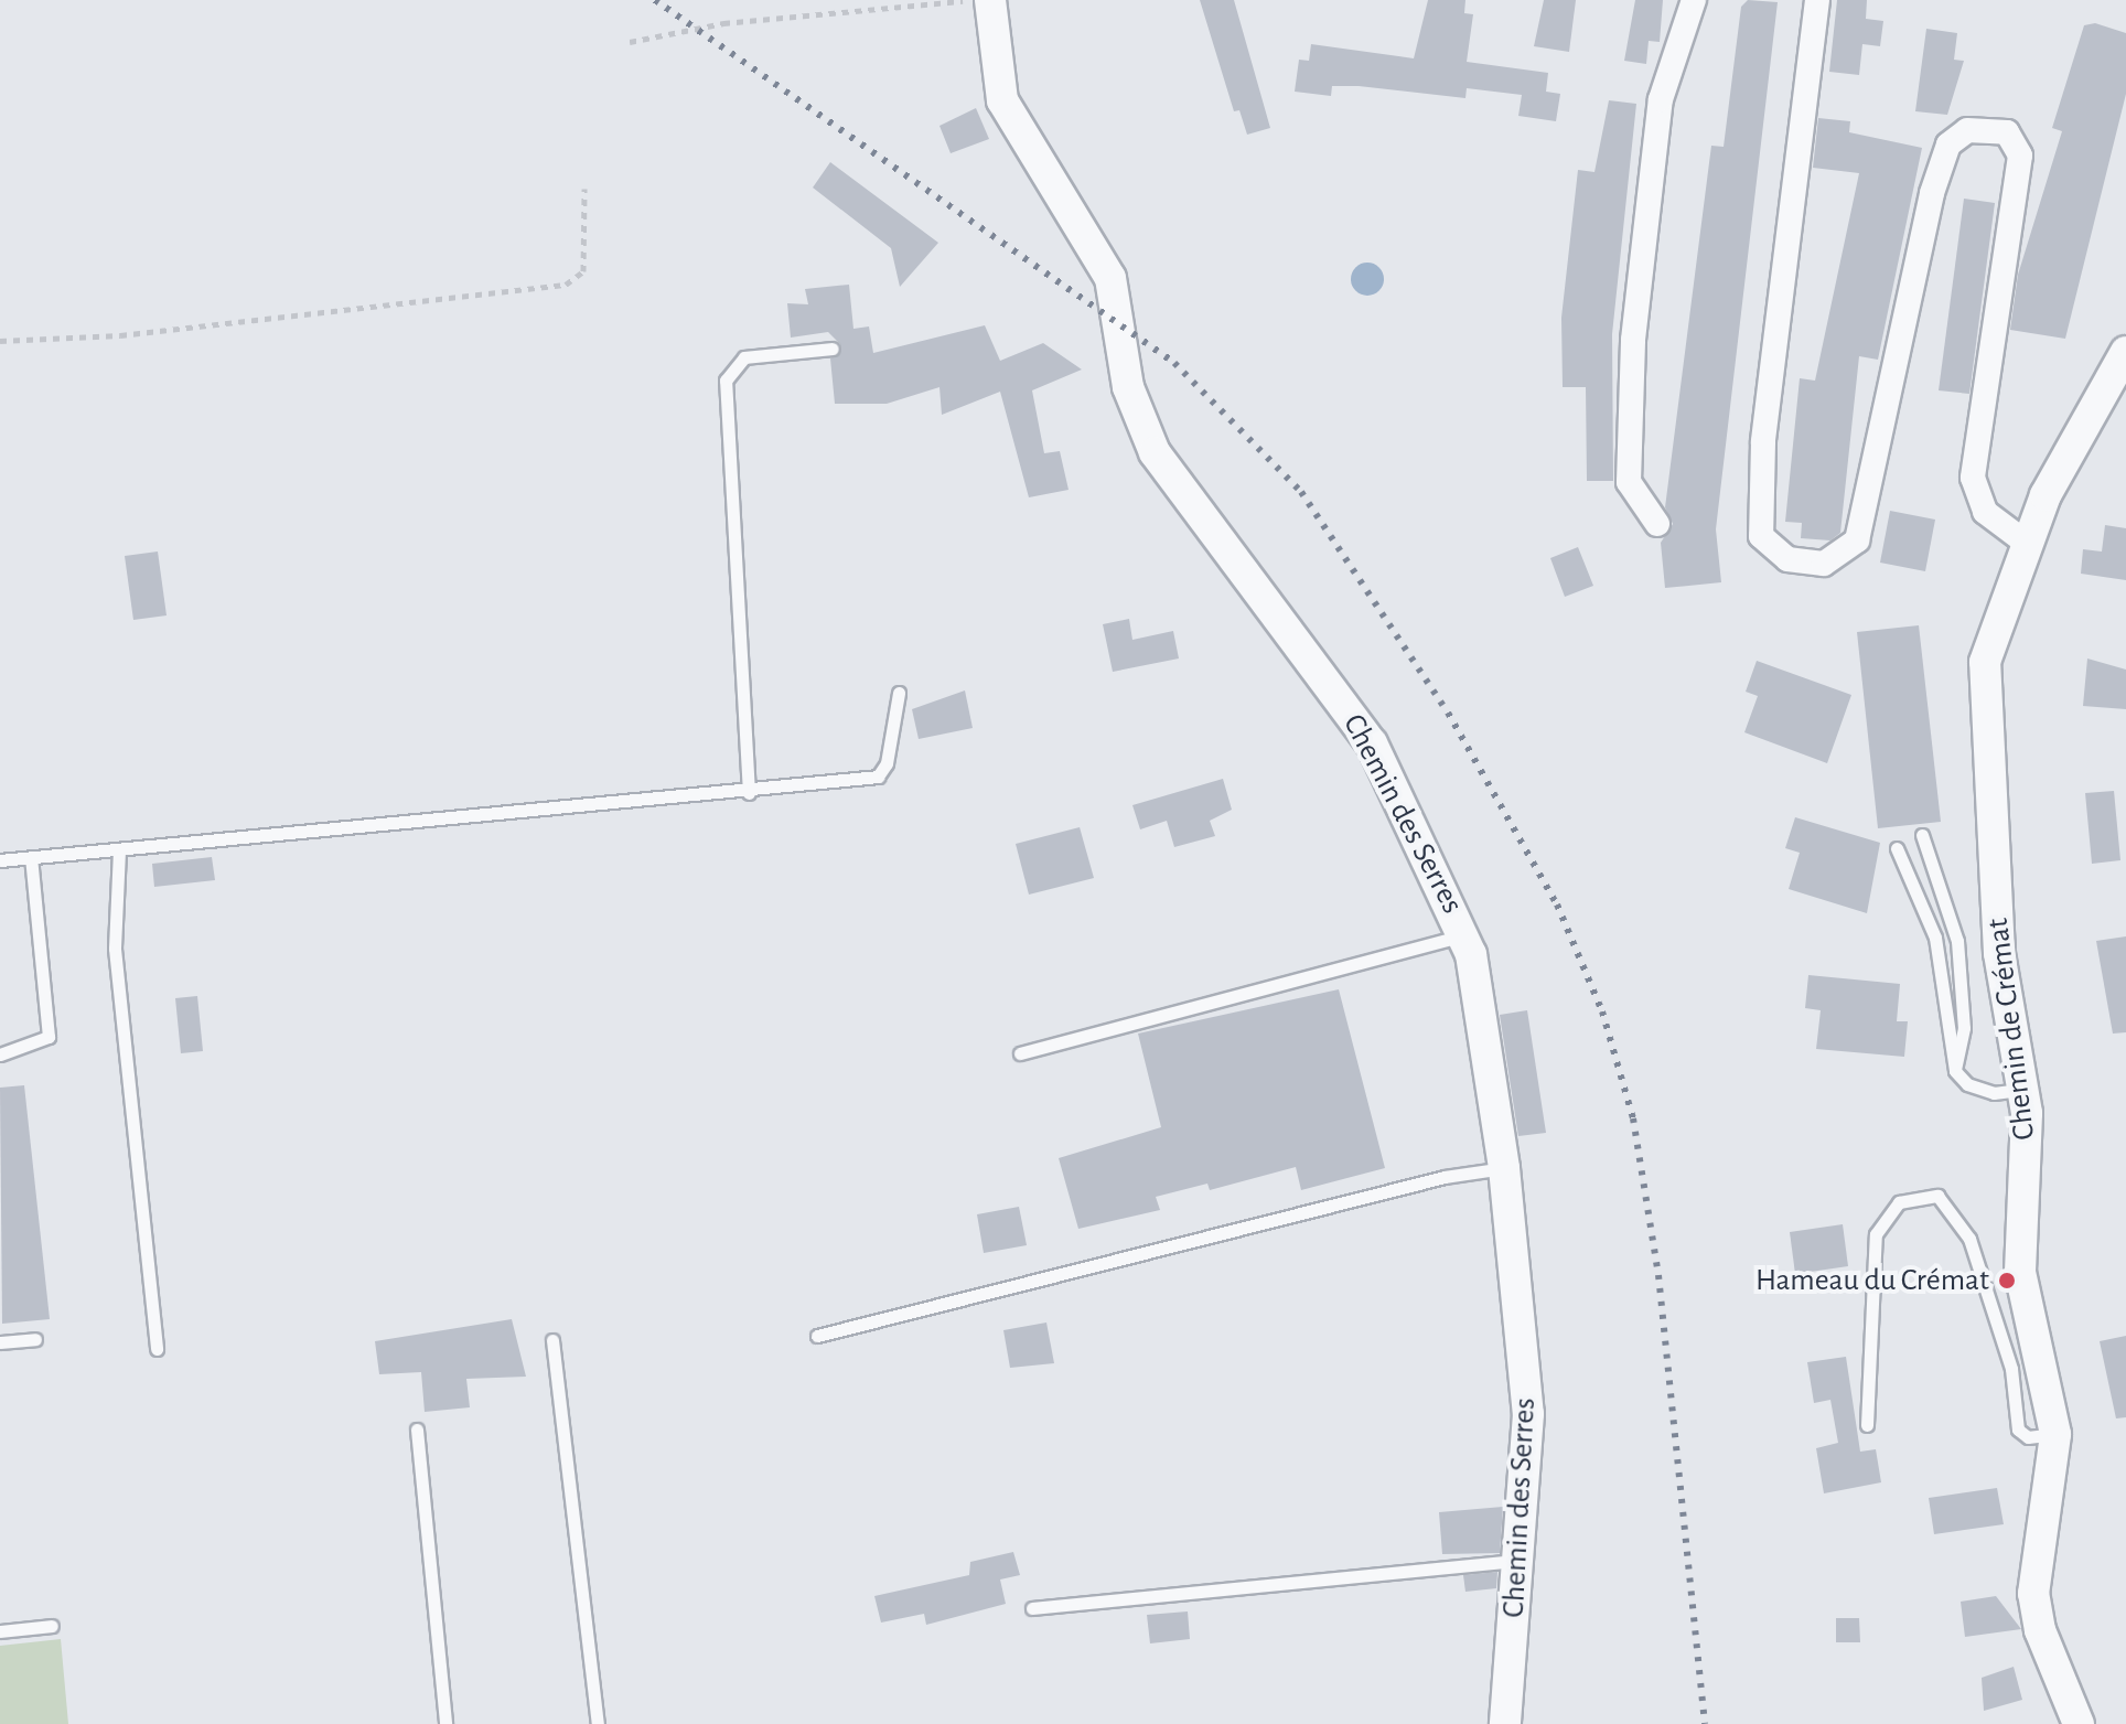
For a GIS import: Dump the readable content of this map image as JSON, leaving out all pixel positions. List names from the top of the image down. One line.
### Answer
{"streets":{"street":["Chemin des Serres","Chemin de Crémat"]},"places":["Hameau du Crémat"]}
